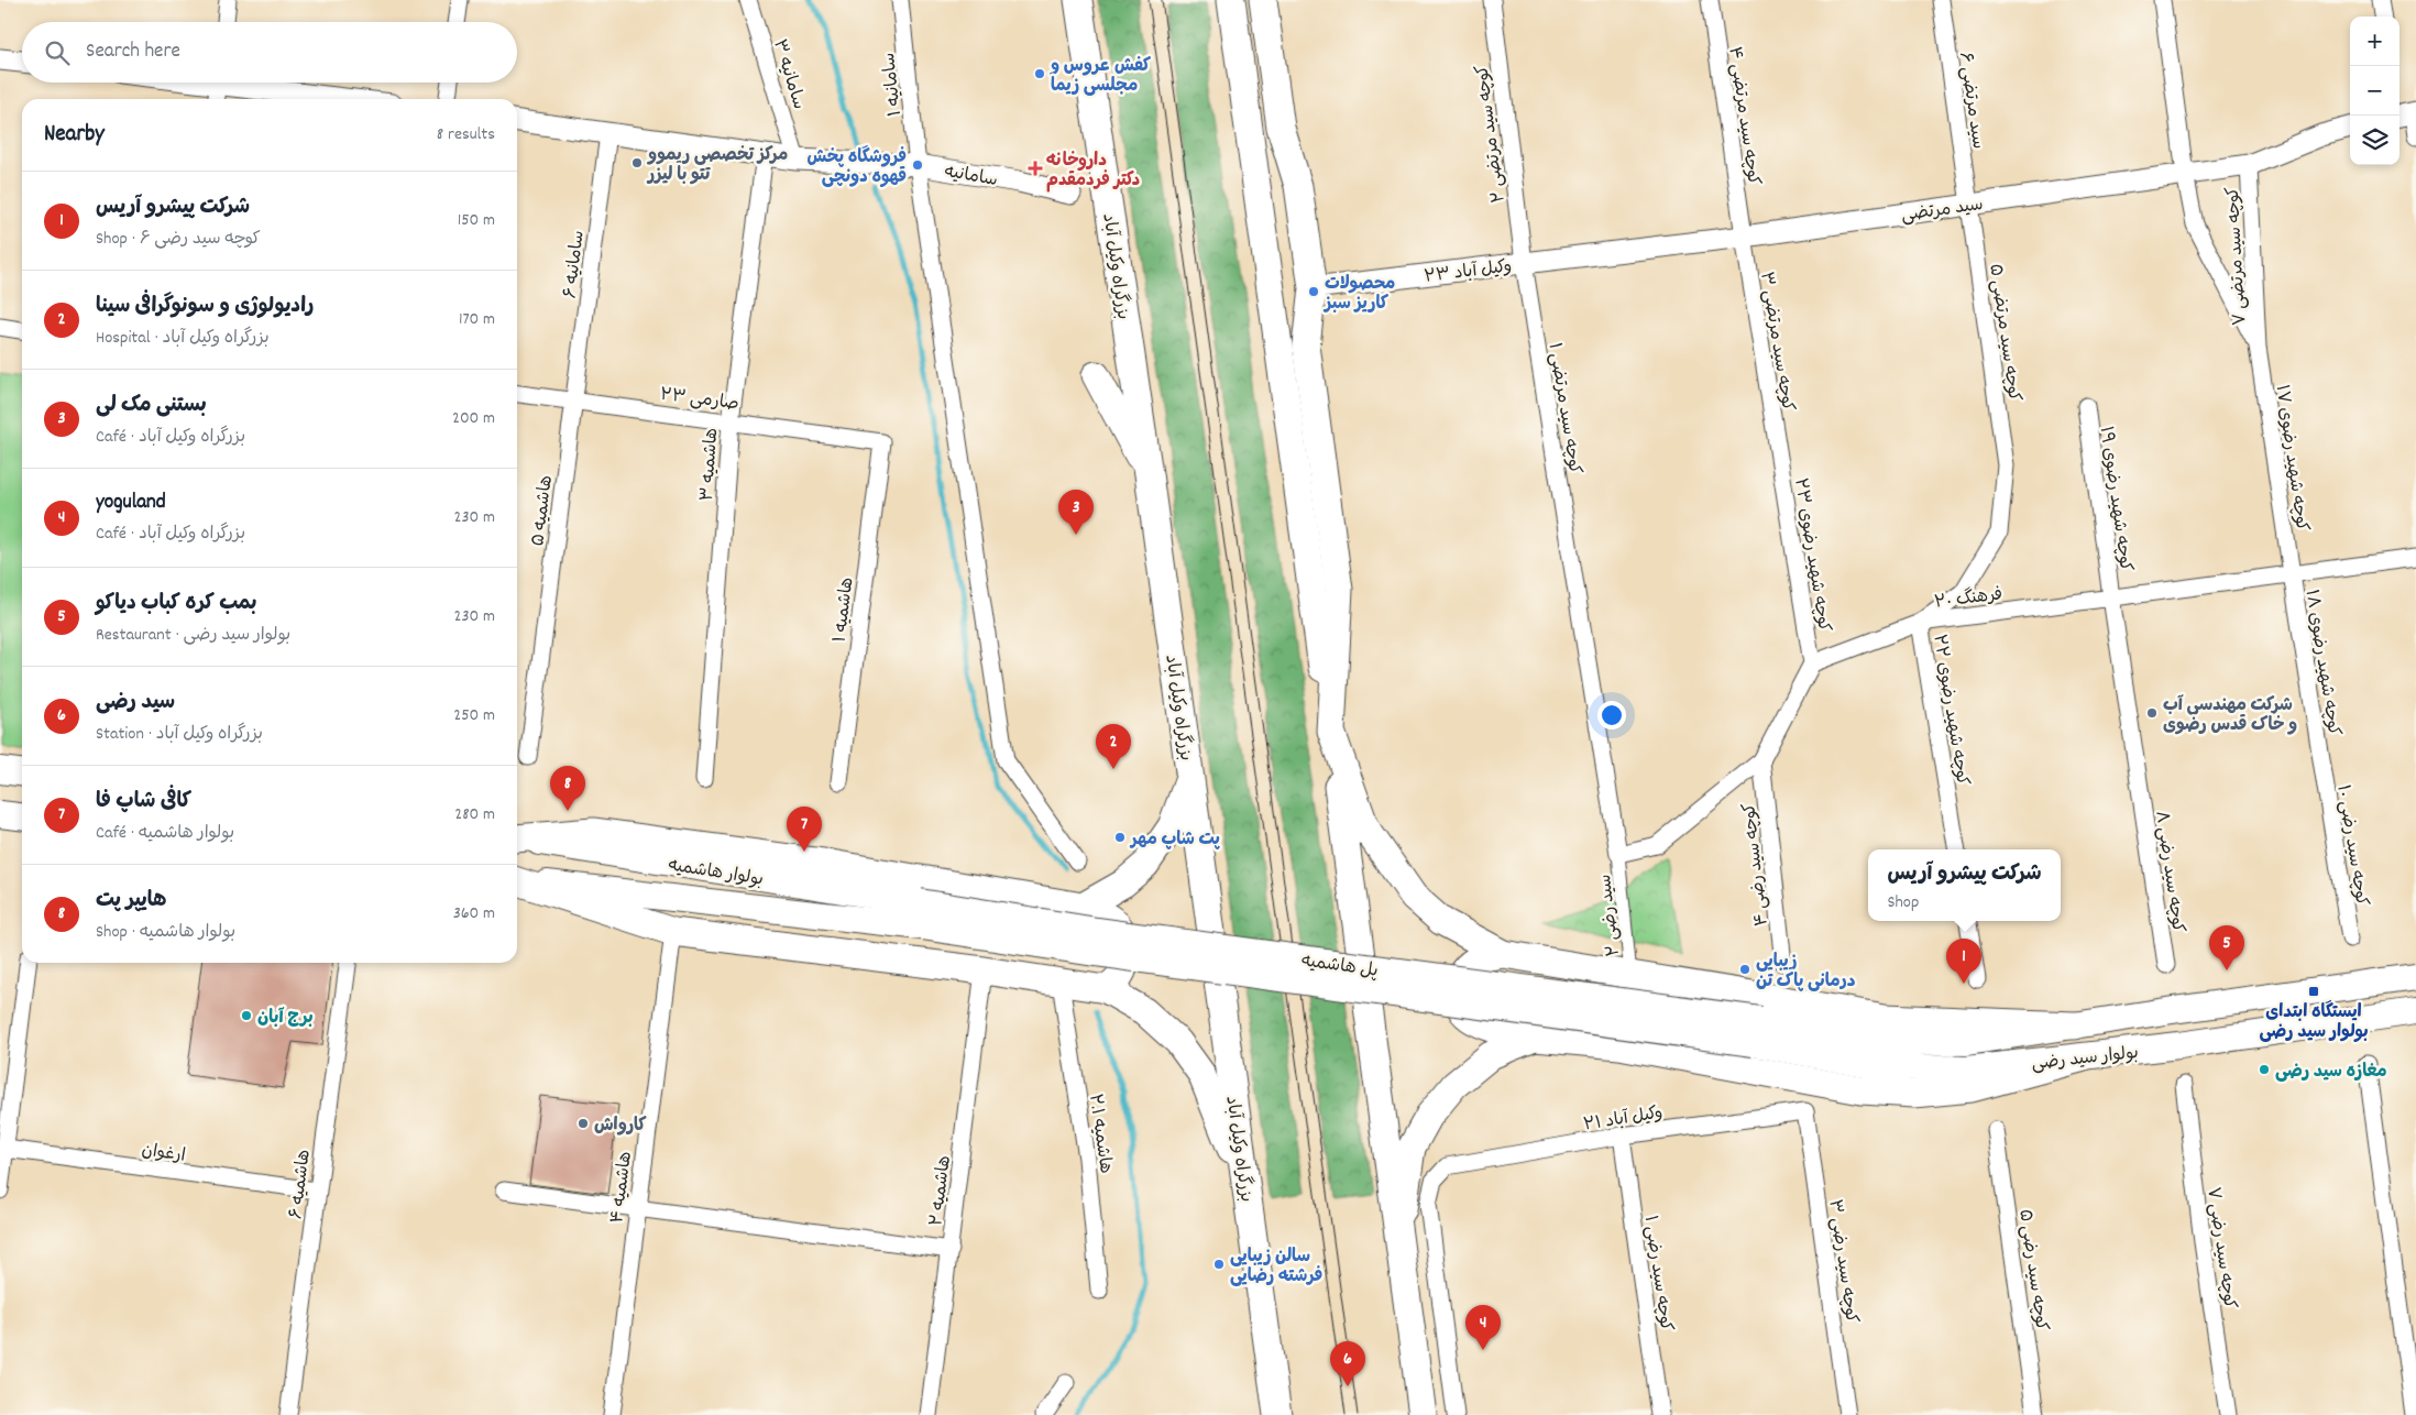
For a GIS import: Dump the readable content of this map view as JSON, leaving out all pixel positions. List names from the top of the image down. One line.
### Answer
{"streets":{"highway":["بزرگراه وکیل آباد"],"main road":["بولوار هاشمیه","پل هاشمیه","بولوار سید رضی"],"street":["سامانیه ۳","سامانیه ۱","سید مرتضی ۶","کوچه سید مرتضی ۴","کوچه سید مرتضی ۲","سامانیه","سید مرتضی","کوچه سید مرتضی ۷","سامانیه ۶","۲۳ وکیل آباد","کوچه سید مرتضی ۵","کوچه سید مرتضی ۳","صارمی ۲۳","کوچه سید مرتضی ۱","کوچه شهید رضوی ۱۷","هاشمیه ۳","کوچه شهید رضوی ۱۹","هاشمیه ۵","کوچه شهید رضوی ۲۳","فرهنگ ۲۰","هاشمیه ۱","کوچه شهید رضوی ۱۸","کوچه شهید رضوی ۲۲","کوچه سید رضی ۱۰","کوچه سید رضی ۴","کوچه سید رضی ۸","سید رضی ۲","۲۱ وکیل آباد","هاشمیه ۲.۱","ارغوان","هاشمیه ۶","هاشمیه ۴","هاشمیه ۲","کوچه سید رضی ۷","کوچه سید رضی ۳","کوچه سید رضی ۵","کوچه سید رضی ۱"]},"crossings":[["سامانیه ۳","سامانیه"],["سامانیه ۱","سامانیه"],["سید مرتضی ۶","سید مرتضی"],["سید مرتضی ۶","کوچه سید مرتضی ۵"],["کوچه سید مرتضی ۴","سید مرتضی"],["کوچه سید مرتضی ۴","کوچه سید مرتضی ۳"],["کوچه سید مرتضی ۲","سید مرتضی"],["کوچه سید مرتضی ۲","۲۳ وکیل آباد"],["کوچه سید مرتضی ۲","کوچه سید مرتضی ۱"],["سامانیه","سامانیه ۶"],["سامانیه","هاشمیه ۳"],["سید مرتضی","کوچه سید مرتضی ۷"],["سید مرتضی","۲۳ وکیل آباد"],["سید مرتضی","کوچه سید مرتضی ۵"],["سید مرتضی","کوچه سید مرتضی ۳"],["سید مرتضی","کوچه سید مرتضی ۱"],["کوچه سید مرتضی ۷","کوچه شهید رضوی ۱۷"],["سامانیه ۶","صارمی ۲۳"],["سامانیه ۶","هاشمیه ۵"],["۲۳ وکیل آباد","کوچه سید مرتضی ۱"],["کوچه سید مرتضی ۵","فرهنگ ۲۰"],["کوچه سید مرتضی ۵","کوچه شهید رضوی ۲۲"],["کوچه سید مرتضی ۳","کوچه شهید رضوی ۲۳"],["صارمی ۲۳","هاشمیه ۳"],["صارمی ۲۳","هاشمیه ۵"],["صارمی ۲۳","هاشمیه ۱"],["کوچه سید مرتضی ۱","سید رضی ۲"],["کوچه شهید رضوی ۱۷","فرهنگ ۲۰"],["کوچه شهید رضوی ۱۷","کوچه شهید رضوی ۱۸"],["کوچه شهید رضوی ۱۹","فرهنگ ۲۰"],["کوچه شهید رضوی ۱۹","کوچه سید رضی ۸"],["کوچه شهید رضوی ۲۳","فرهنگ ۲۰"],["فرهنگ ۲۰","کوچه شهید رضوی ۱۸"],["فرهنگ ۲۰","کوچه شهید رضوی ۲۲"],["کوچه شهید رضوی ۱۸","کوچه سید رضی ۱۰"],["بولوار هاشمیه","پل هاشمیه"],["پل هاشمیه","بولوار سید رضی"],["۲۱ وکیل آباد","کوچه سید رضی ۳"],["۲۱ وکیل آباد","کوچه سید رضی ۱"],["ارغوان","هاشمیه ۶"]],"places":{"other":["کفش عروس و مجلسی زیما","مرکز تخصصی ریموو تتو با لیزر","فروشگاه پخش قهوه دونچی","محصولات کاریز سبز","شرکت مهندسی آب و خاک قدس رضوی","پت شاپ مهر","زیبایی درمانی پاک تن","برج آبان","مغازه سید رضی","کارواش","سالن زیبایی فرشته رضایی"],"health":["داروخانه دكتر فردمقدم"],"transit":["ایستگاه ابتدای بولوار سید رضی"]},"page":{"map_buttons":["+","−"],"search":"Search here","heading":["Nearby","8 results"],"list":[{"mark":"1","name":"شرکت پیشرو آریس","note":"Shop · کوچه سید رضی ۶","value":"150 m"},{"mark":"2","name":"رادیولوژی و سونوگرافی سینا","note":"Hospital · بزرگراه وکیل آباد","value":"170 m"},{"mark":"3","name":"بستنی مک لی","note":"Café · بزرگراه وکیل آباد","value":"200 m"},{"mark":"4","name":"yoguland","note":"Café · بزرگراه وکیل آباد","value":"230 m"},{"mark":"5","name":"بمب کره کباب دیاکو","note":"Restaurant · بولوار سید رضی","value":"230 m"},{"mark":"6","name":"سید رضی","note":"Station · بزرگراه وکیل آباد","value":"250 m"},{"mark":"7","name":"کافی شاپ فا","note":"Café · بولوار هاشمیه","value":"280 m"},{"mark":"8","name":"هایپر پت","note":"Shop · بولوار هاشمیه","value":"360 m"}],"pins":["3","2","8","7","5","1","4","6"],"popup":["شرکت پیشرو آریس","Shop"]}}
